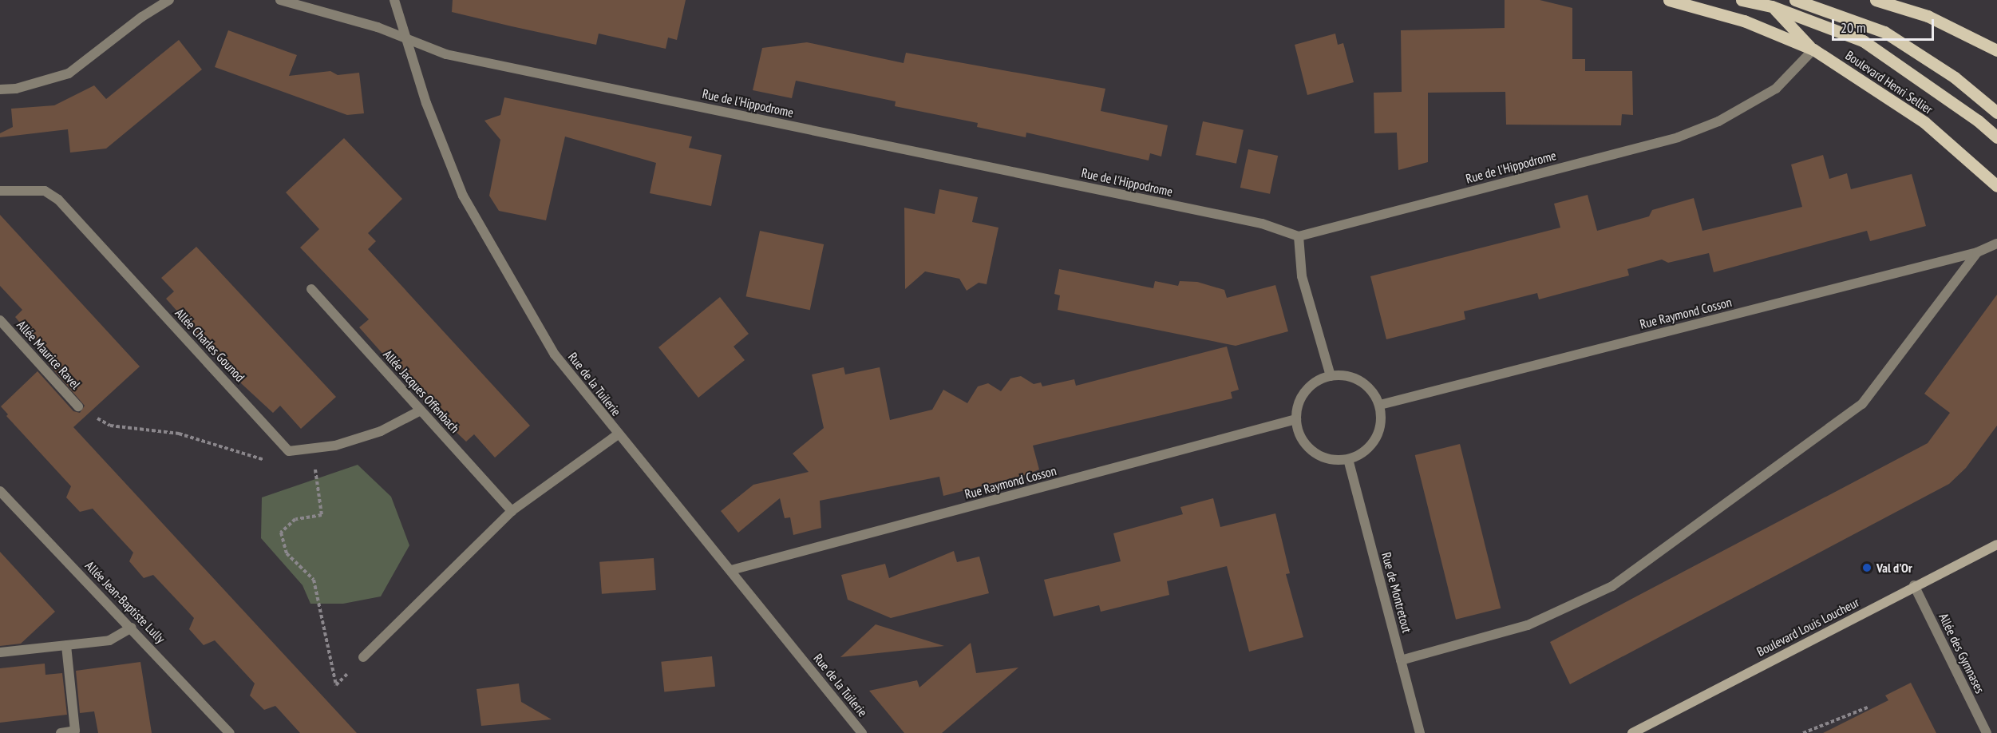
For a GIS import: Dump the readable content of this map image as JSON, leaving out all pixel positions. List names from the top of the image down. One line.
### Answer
{"streets":{"main road":["Boulevard Henri Sellier","Boulevard Louis Loucheur"],"street":["Rue de l'Hippodrome","Rue Raymond Cosson","Allée Charles Gounod","Allée Maurice Ravel","Rue de la Tuilerie","Allée Jacques Offenbach","Rue de Montretout","Allée Jean-Baptiste Lully","Allée des Gymnases"]},"crossings":[["Boulevard Henri Sellier","Rue de l'Hippodrome"],["Rue de l'Hippodrome","Rue de la Tuilerie"],["Rue Raymond Cosson","Rue de la Tuilerie"],["Rue Raymond Cosson","Rue de Montretout"],["Allée Charles Gounod","Allée Jacques Offenbach"],["Boulevard Louis Loucheur","Allée des Gymnases"]],"places":["Val d'Or"],"scale_bar":"20 m"}
